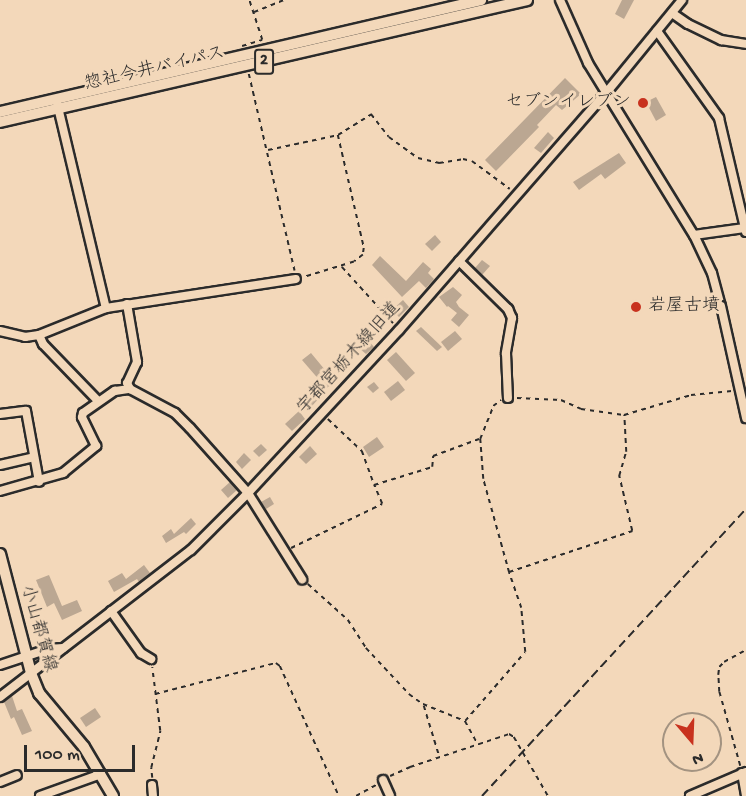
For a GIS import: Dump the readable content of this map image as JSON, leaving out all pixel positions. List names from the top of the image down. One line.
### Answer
{"streets":{"main road":["2","惣社今井バイパス","小山都賀線"],"street":["宇都宮栃木線旧道"]},"crossings":[["宇都宮栃木線旧道","小山都賀線"]],"places":["セブンイレブン","岩屋古墳"],"scale_bar":"100 m","north":"bottom"}
